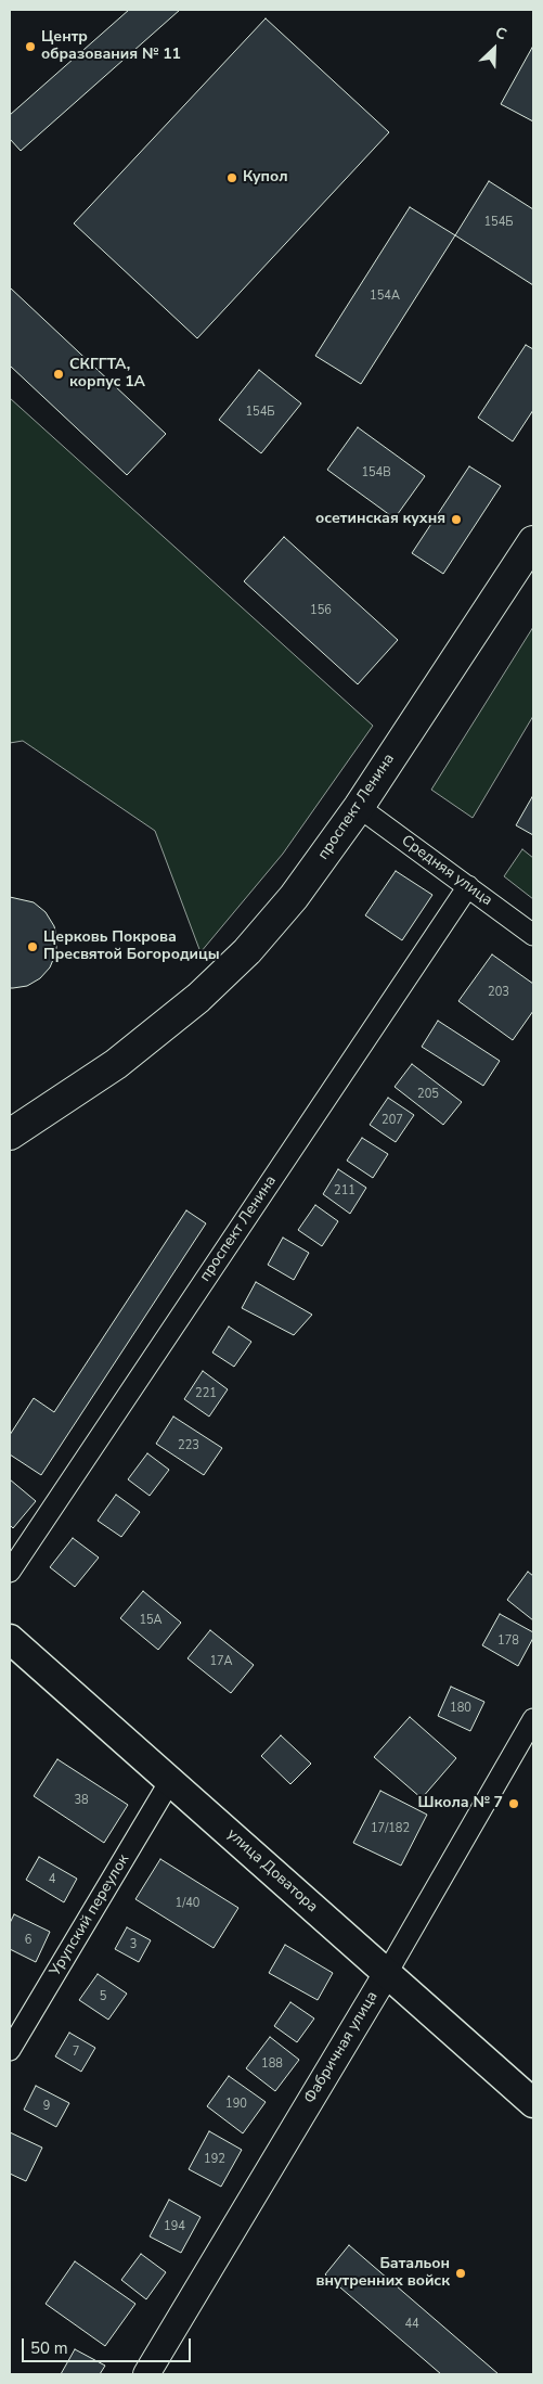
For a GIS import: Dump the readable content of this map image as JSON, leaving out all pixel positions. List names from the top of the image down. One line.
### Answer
{"streets":{"main road":["проспект Ленина","улица Доватора"],"street":["Средняя улица","Урупский переулок","Фабричная улица"]},"crossings":[["проспект Ленина","Средняя улица"],["улица Доватора","Урупский переулок"],["улица Доватора","Фабричная улица"]],"places":["Центр образования № 11","Купол","СКГГТА, корпус 1А","осетинская кухня","Церковь Покрова Пресвятой Богородицы","Школа № 7","Батальон внутренних войск"],"house_numbers":["154Б","154А","154Б","154В","156","203","205","207","211","221","223","15А","178","17А","180","38","17/182","4","1/40","6","3","5","7","188","190","9","192","194","44"],"scale_bar":"50 m","north":"top right"}
